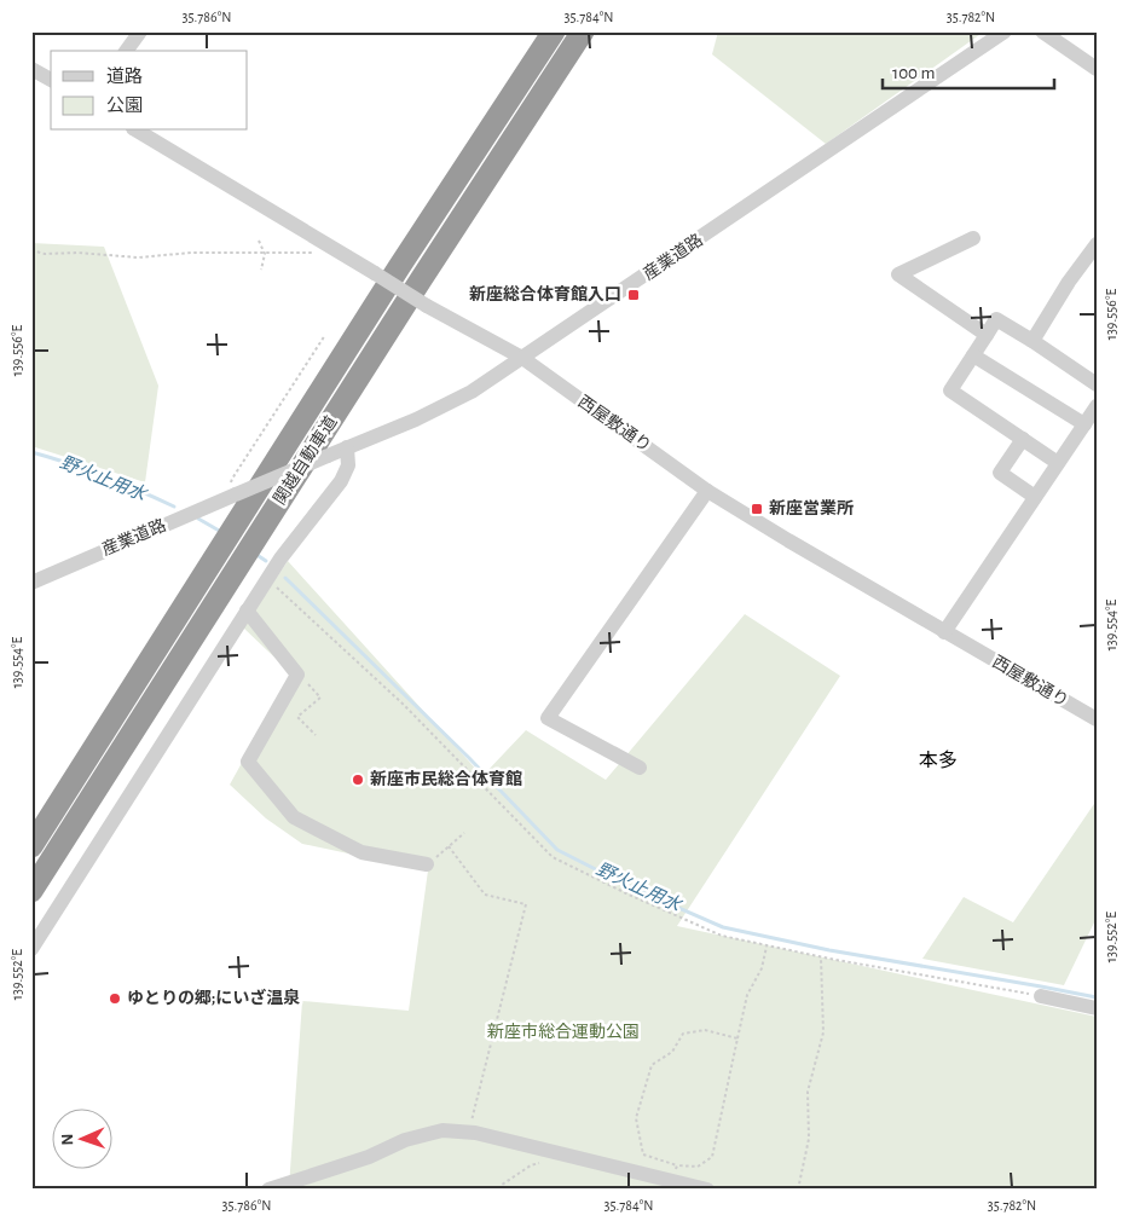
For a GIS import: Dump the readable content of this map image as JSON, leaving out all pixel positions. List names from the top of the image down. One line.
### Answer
{"streets":{"highway":["関越自動車道"],"street":["産業道路","西屋敷通り"]},"crossings":[["産業道路","西屋敷通り"]],"districts":["本多"],"water":["野火止用水"],"parks":["新座市総合運動公園"],"places":{"transit":["新座総合体育館入口","新座営業所"],"other":["新座市民総合体育館","ゆとりの郷;にいざ温泉"]},"legend":["道路","公園"],"scale_bar":"100 m","north":"left","coordinates":["35.786°N","35.784°N","35.782°N","139.556°E","139.554°E","139.552°E"]}
